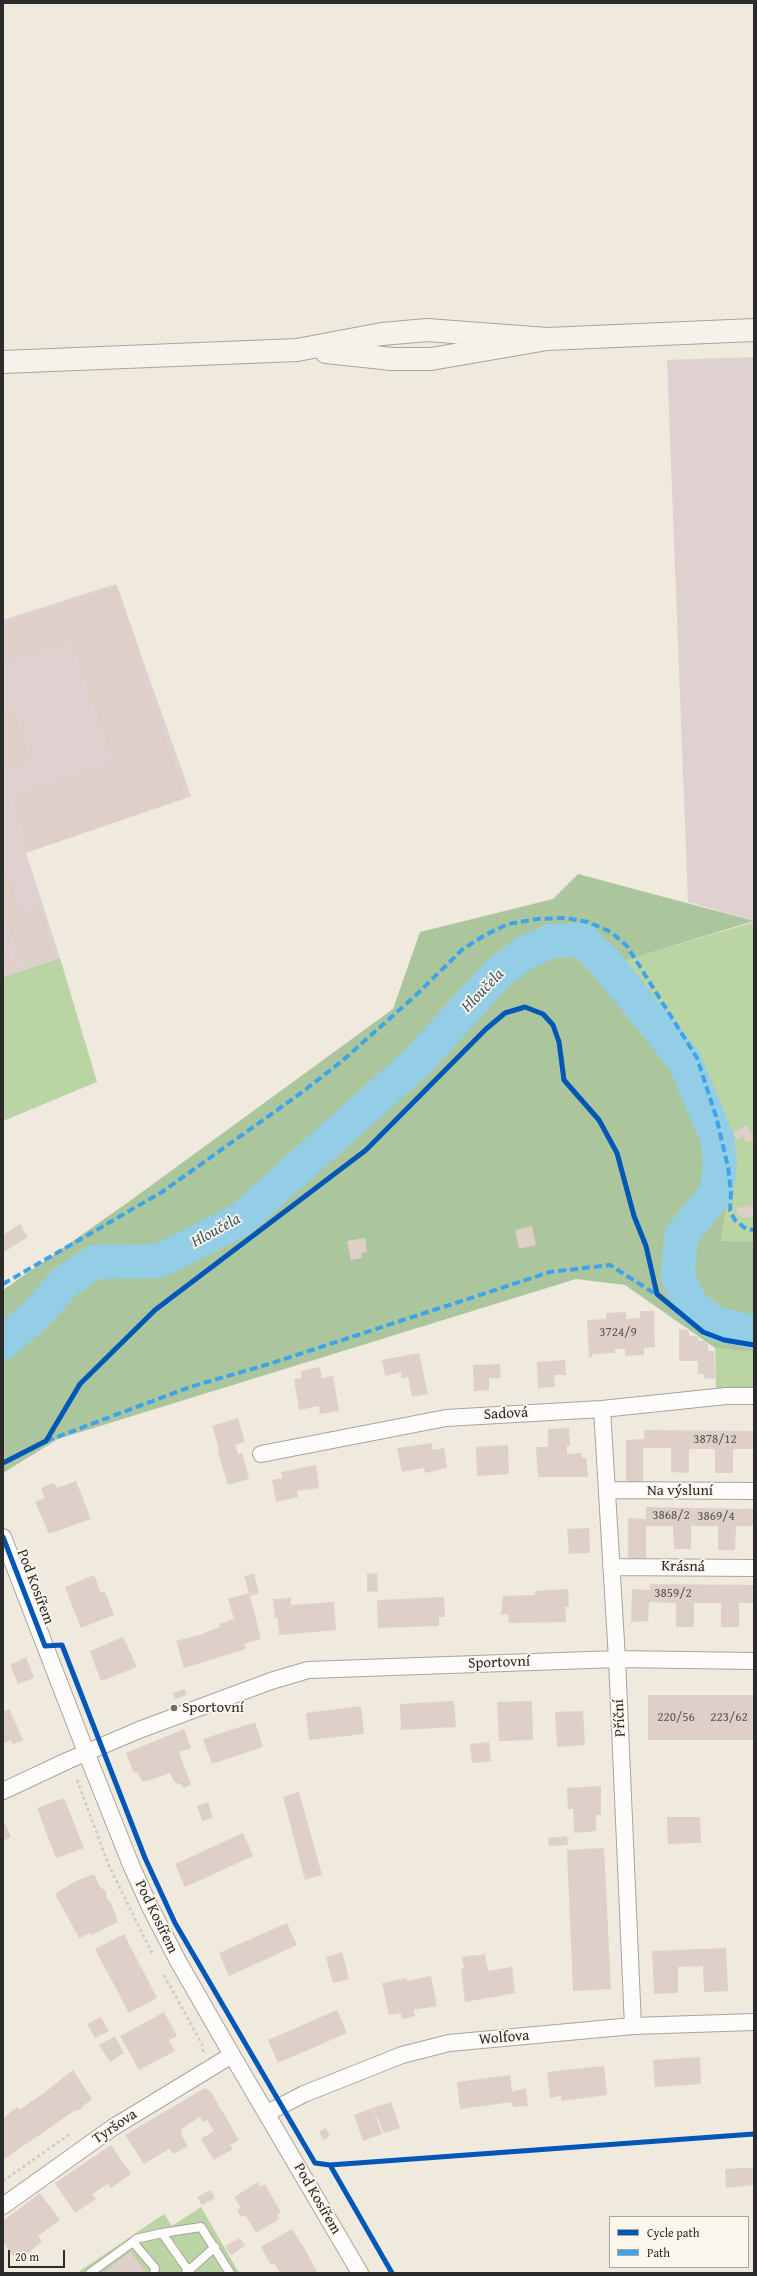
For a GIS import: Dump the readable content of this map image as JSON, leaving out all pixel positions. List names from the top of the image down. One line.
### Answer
{"streets":{"street":["Sadová","Na výsluní","Krásná","Pod Kosířem","Sportovní","Příční","Wolfova","Tyršova"]},"crossings":[["Sadová","Příční"],["Na výsluní","Příční"],["Krásná","Příční"],["Pod Kosířem","Sportovní"],["Pod Kosířem","Wolfova"],["Pod Kosířem","Tyršova"],["Sportovní","Příční"],["Příční","Wolfova"]],"water":["Hloučela"],"places":["Sportovní"],"house_numbers":["3724/9","3878/12","3868/2","3869/4","3859/2","220/56","223/62"],"legend":["Cycle path","Path"],"scale_bar":"20 m"}
